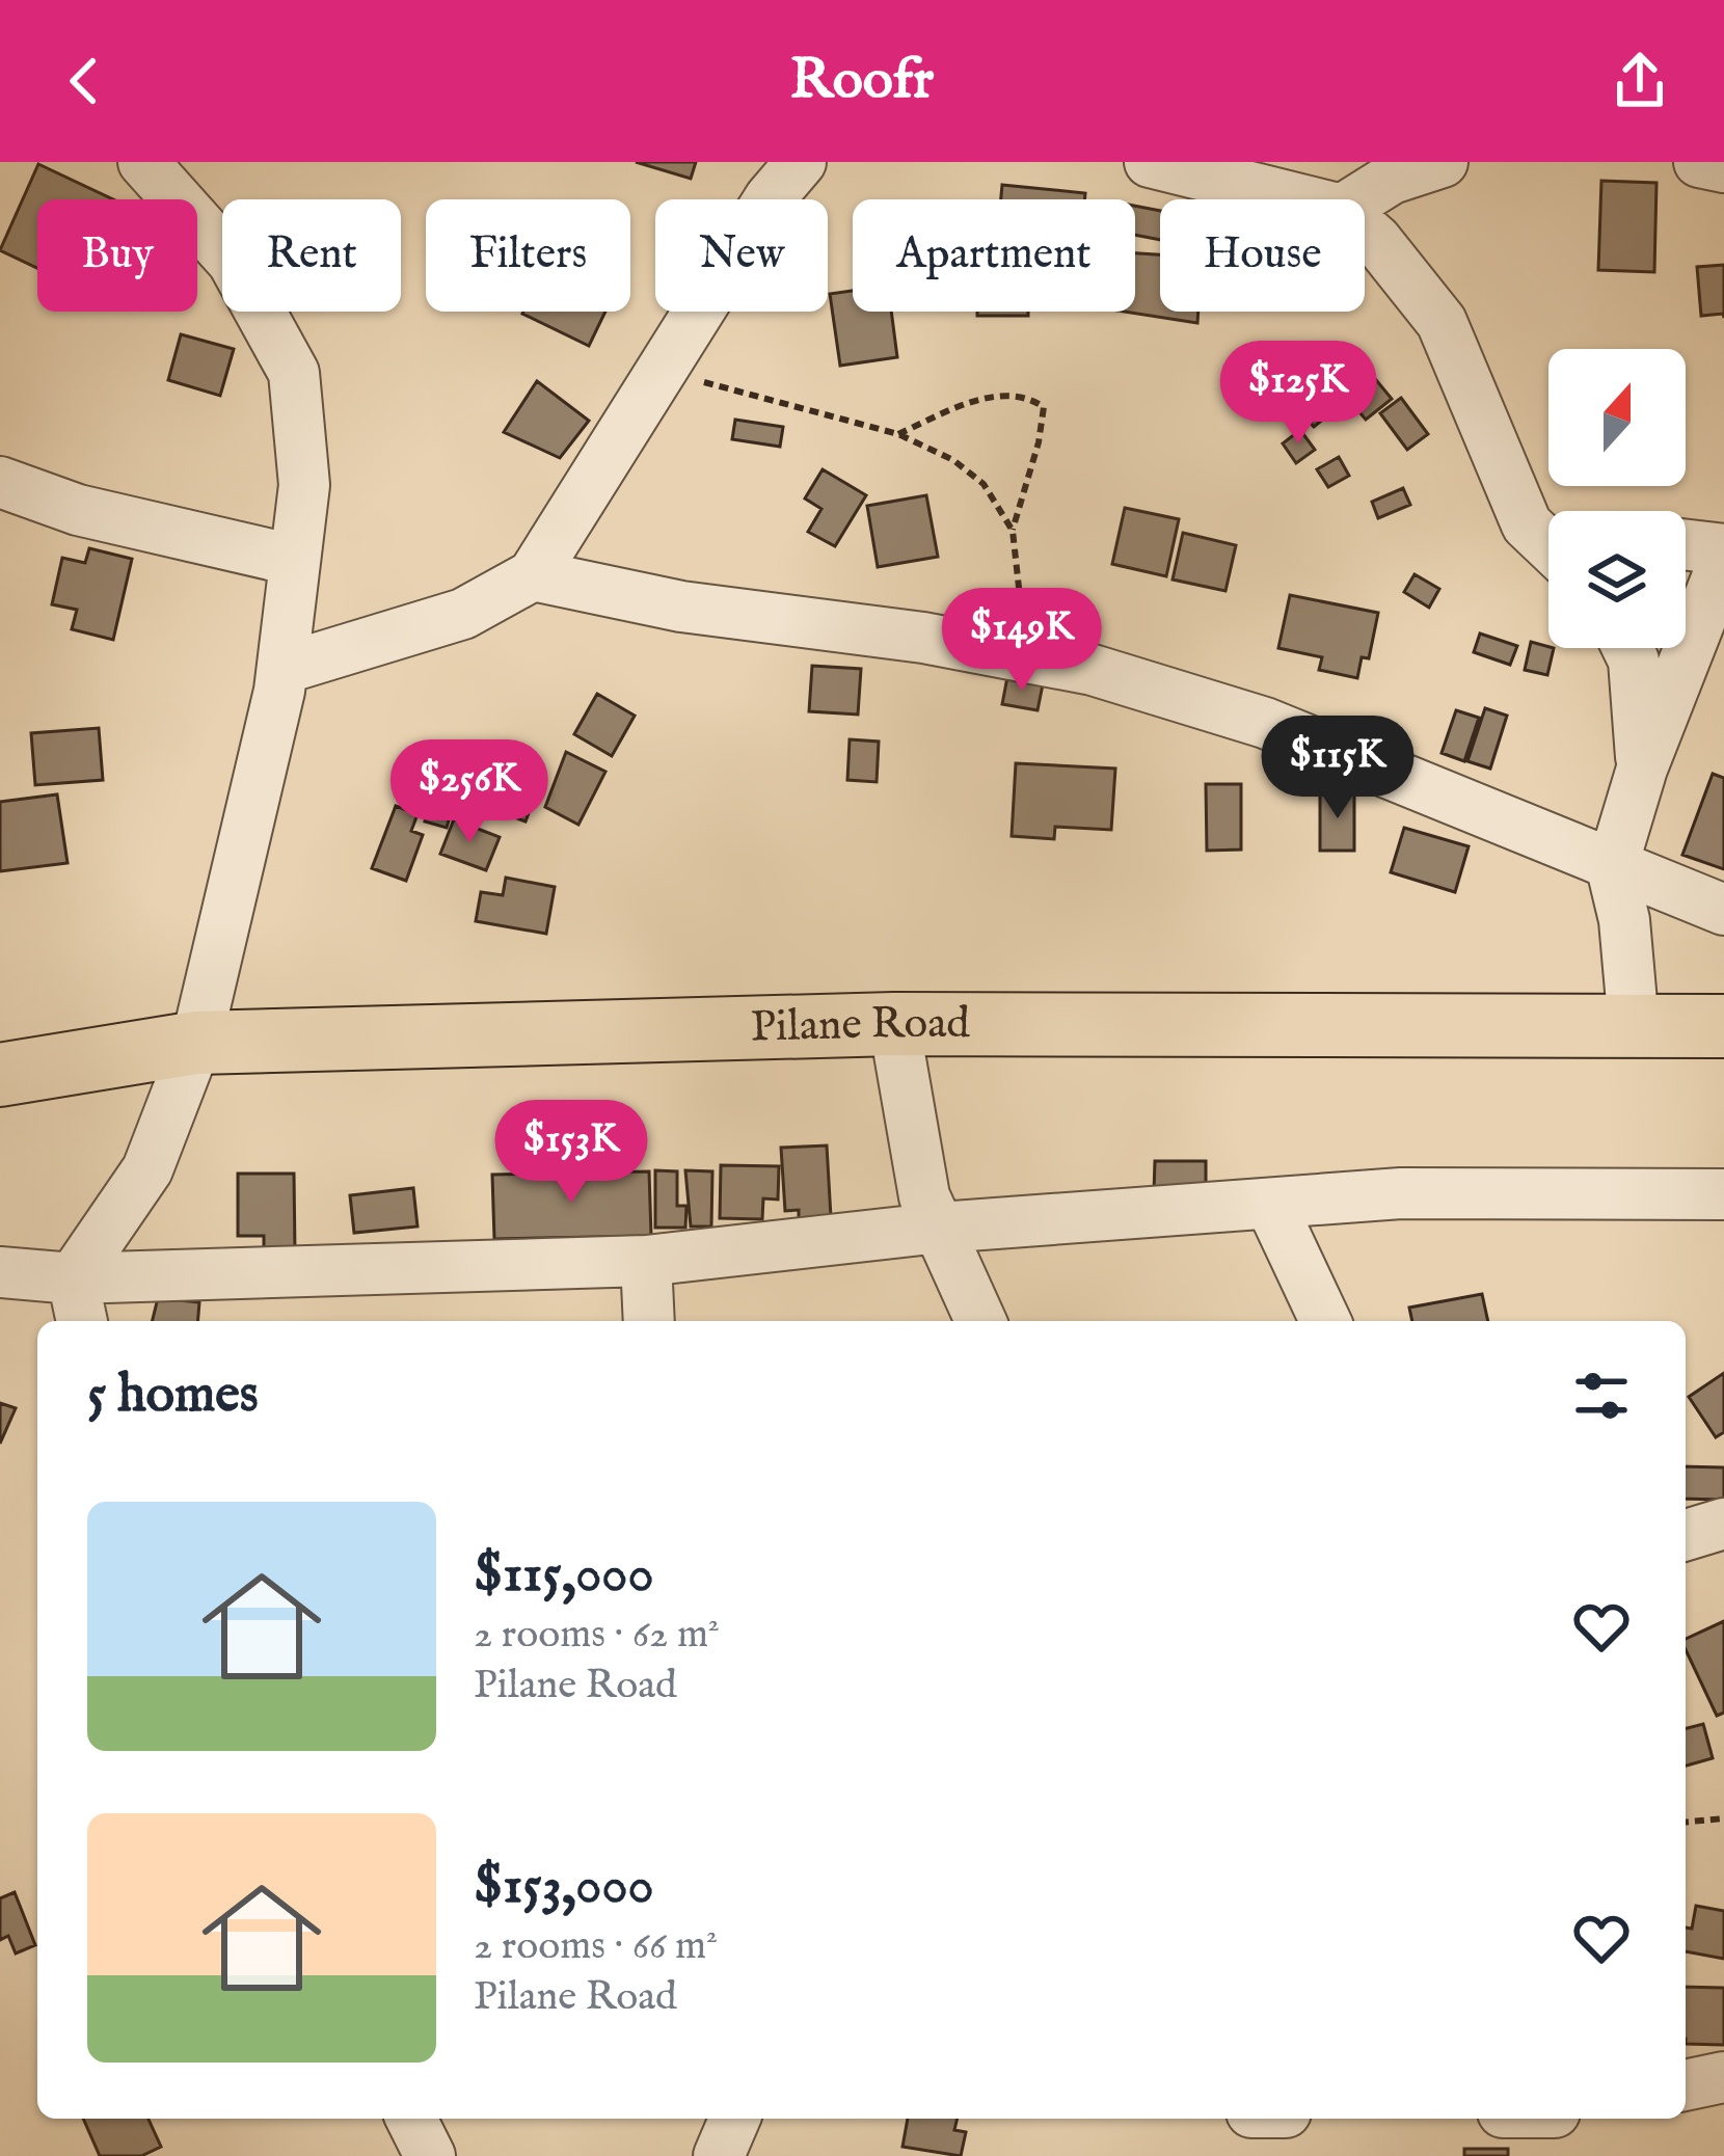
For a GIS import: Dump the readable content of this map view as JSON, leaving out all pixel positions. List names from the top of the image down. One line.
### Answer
{"streets":{"main road":["Pilane Road"]},"north":"top","page":{"header":"Roofr","chip":["Buy","Rent","Filters","New","Apartment","House"],"price":["$125K","$149K","$115K","$256K","$153K"],"heading":"5 homes","list":[{"name":"$115,000","note":"2 rooms · 62 m² · Pilane Road"},{"name":"$153,000","note":"2 rooms · 66 m² · Pilane Road"}]}}
